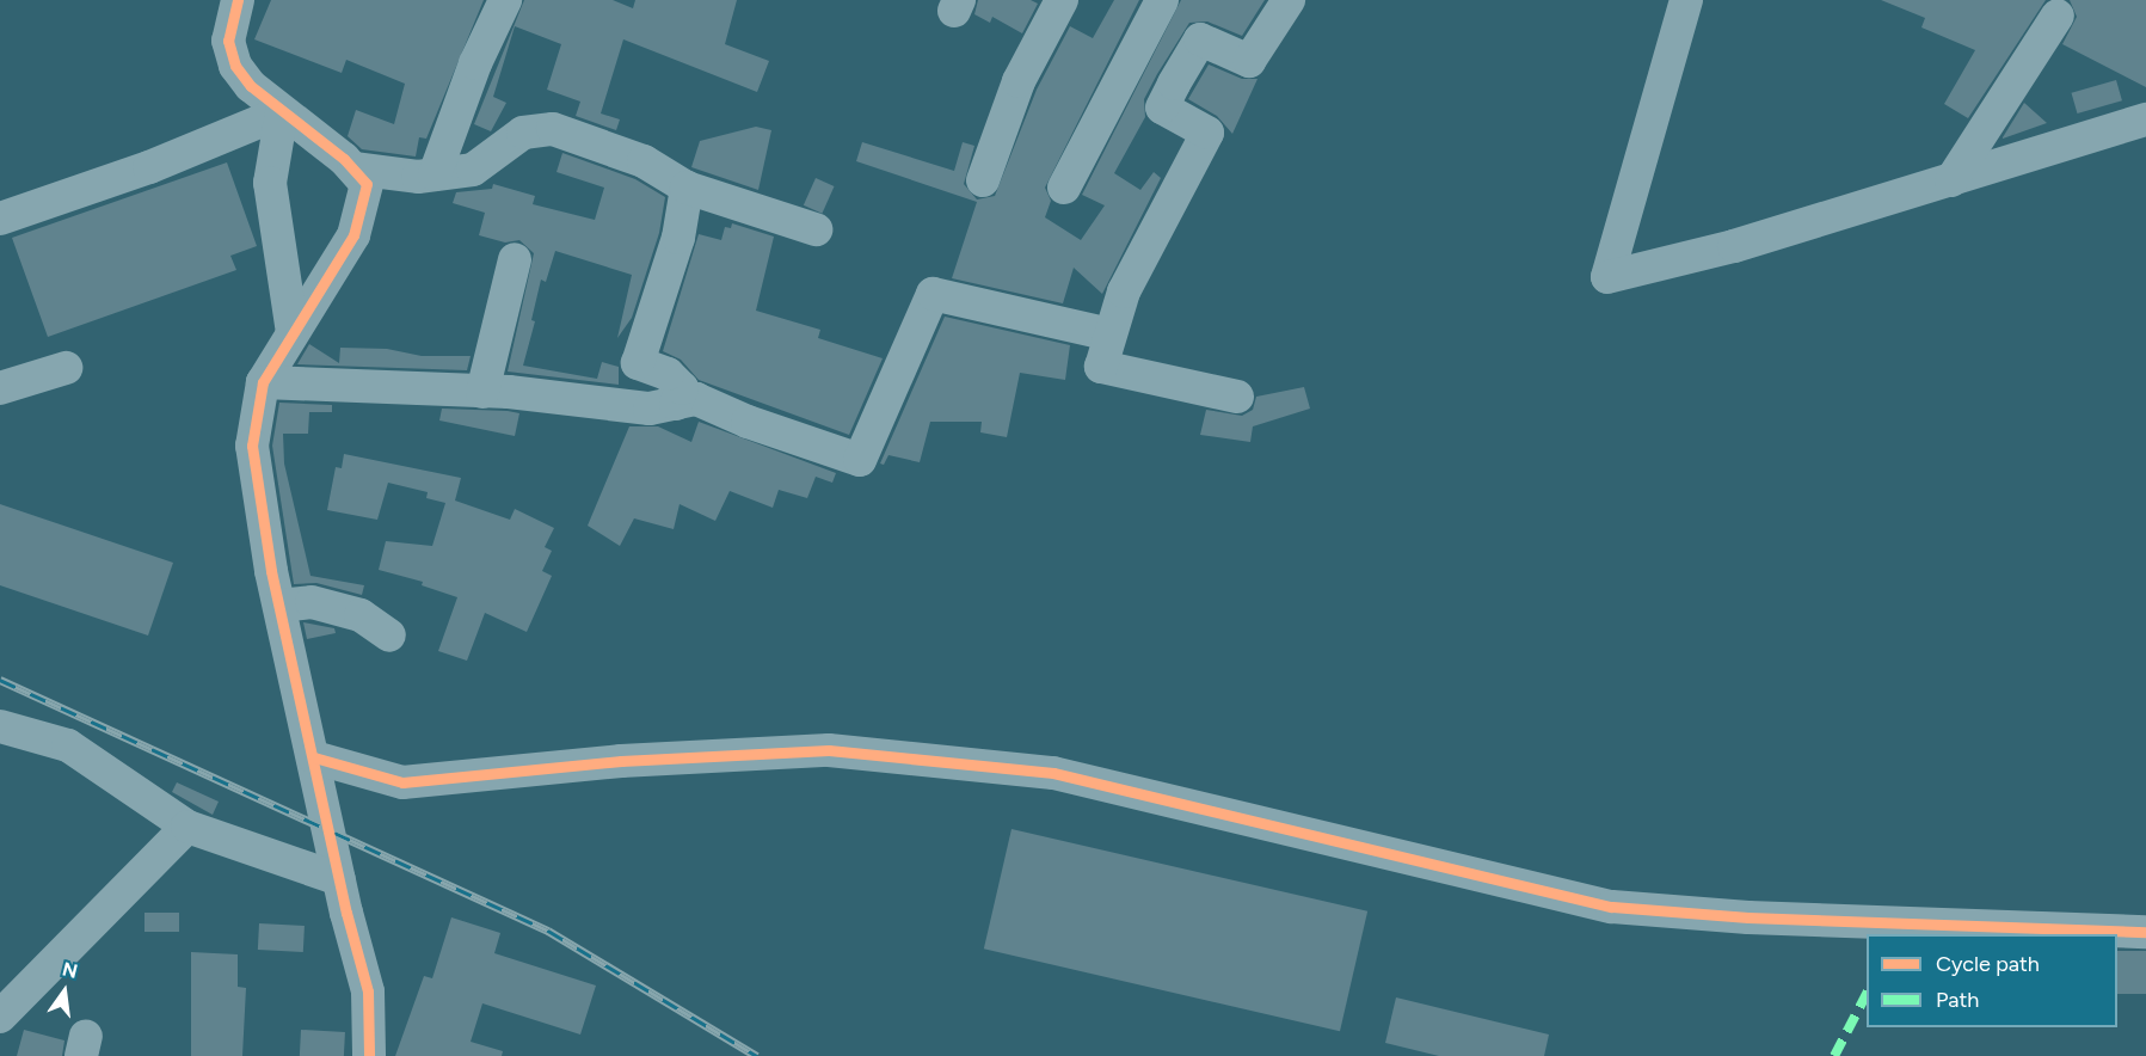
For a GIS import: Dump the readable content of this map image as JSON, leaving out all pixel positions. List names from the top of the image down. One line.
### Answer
{"legend":["Cycle path","Path"],"north":"top"}
